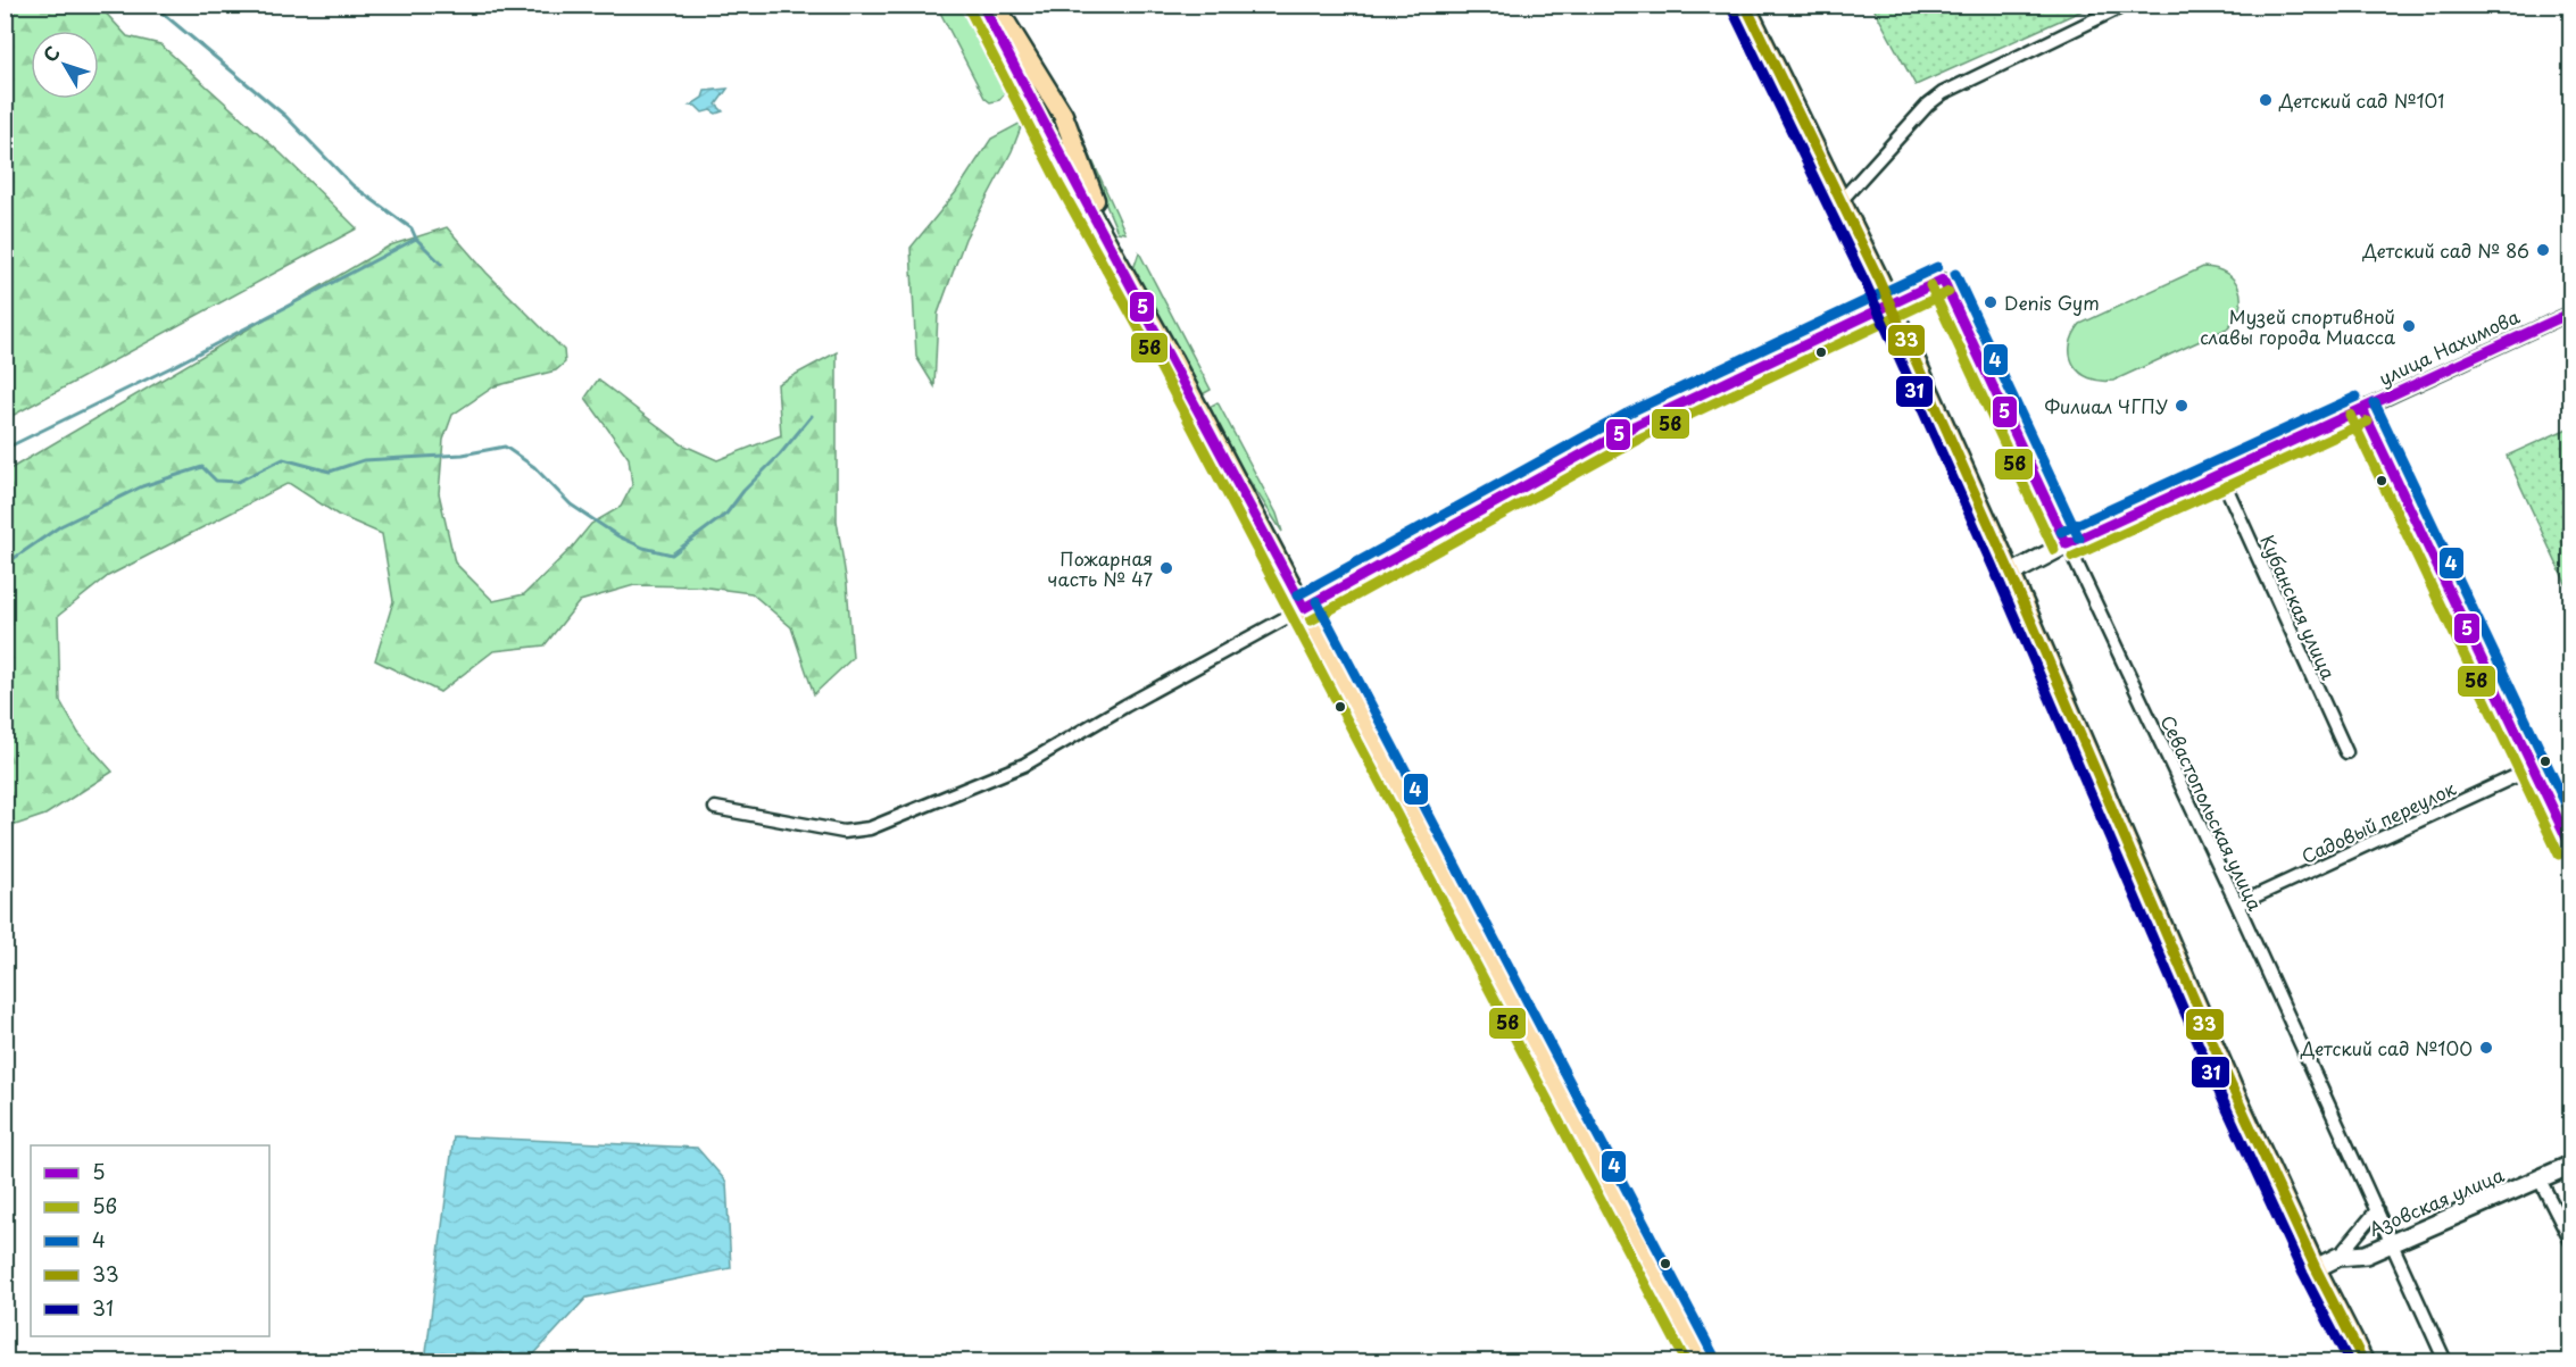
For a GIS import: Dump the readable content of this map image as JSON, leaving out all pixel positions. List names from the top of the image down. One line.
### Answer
{"streets":{"street":["улица Нахимова","Кубанская улица","Севастопольская улица","Садовый переулок","Азовская улица"]},"crossings":[["улица Нахимова","Кубанская улица"],["улица Нахимова","Севастопольская улица"],["Севастопольская улица","Садовый переулок"],["Севастопольская улица","Азовская улица"]],"places":["Детский сад №101","Детский сад № 86","Denis Gym","Музей спортивной славы города Миасса","Филиал ЧГПУ","Пожарная часть № 47","Детский сад №100"],"lines":["transit line 5","transit line 33","transit line 5в","transit line 31","transit line 4"],"legend":["5","5в","4","33","31"],"north":"top left"}
